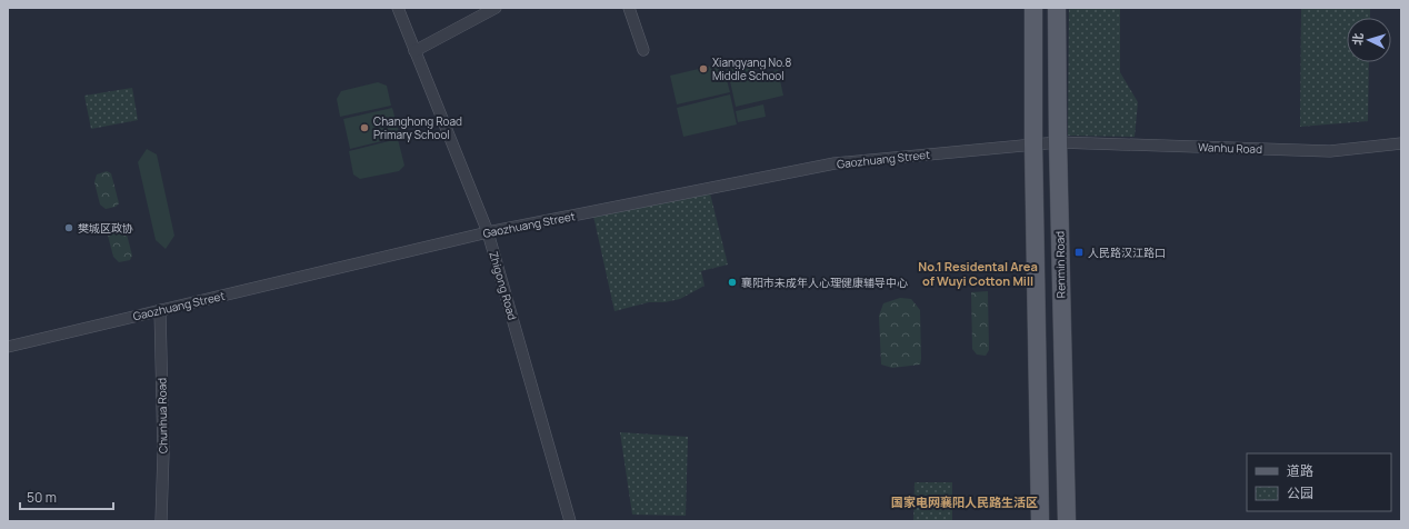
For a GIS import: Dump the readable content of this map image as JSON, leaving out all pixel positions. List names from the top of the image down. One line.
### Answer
{"streets":{"main road":["Renmin Road"],"street":["Wanhu Road","Gaozhuang Street","Zhigong Road","Chunhua Road"]},"crossings":[["Wanhu Road","Gaozhuang Street"],["Wanhu Road","Renmin Road"],["Gaozhuang Street","Renmin Road"],["Gaozhuang Street","Zhigong Road"],["Gaozhuang Street","Chunhua Road"]],"districts":["No.1 Residental Area of Wuyi Cotton Mill","国家电网襄阳人民路生活区"],"places":{"other":["Xiangyang No.8 Middle School","Changhong Road Primary School","樊城区政协","襄阳市未成年人心理健康辅导中心"],"transit":["人民路汉江路口"]},"legend":["道路","公园"],"scale_bar":"50 m","north":"left"}
